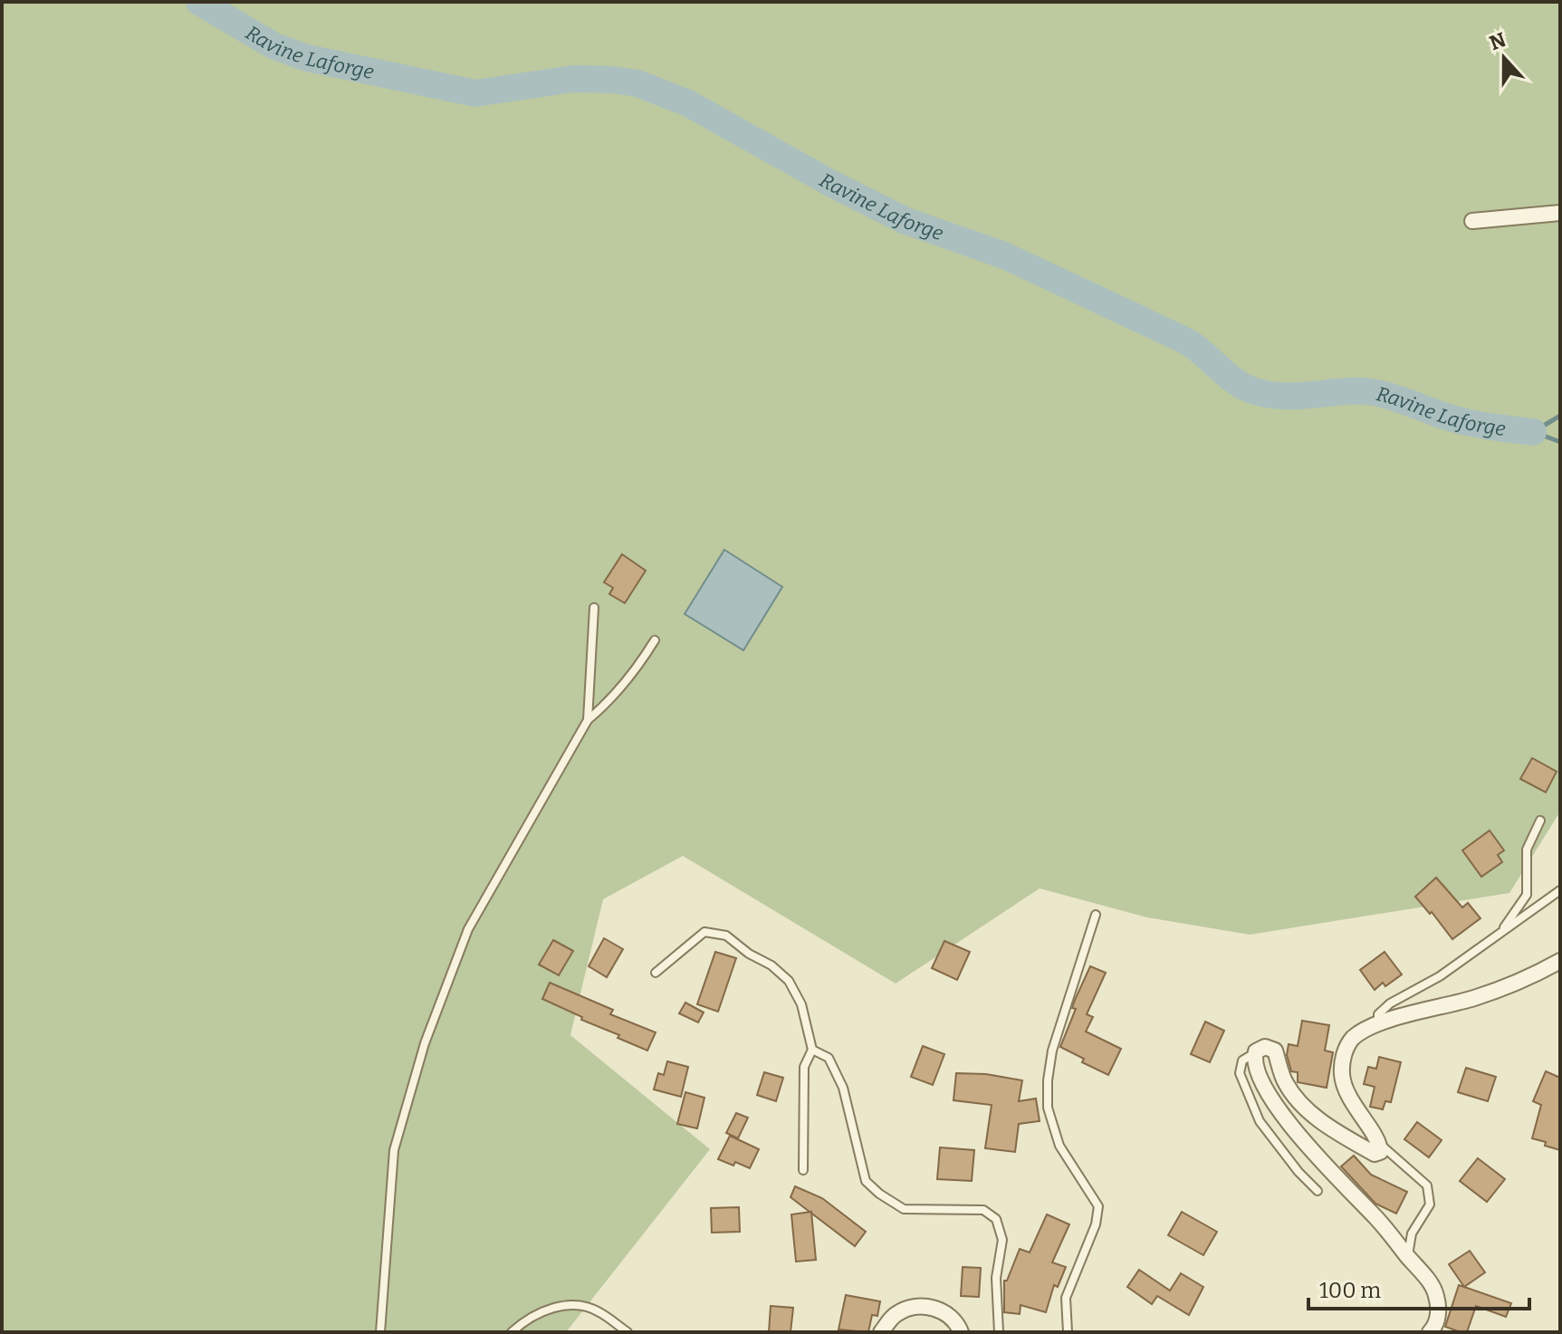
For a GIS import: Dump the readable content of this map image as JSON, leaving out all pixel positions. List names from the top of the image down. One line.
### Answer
{"water":["Ravine Laforge"],"scale_bar":"100 m","north":"top"}
